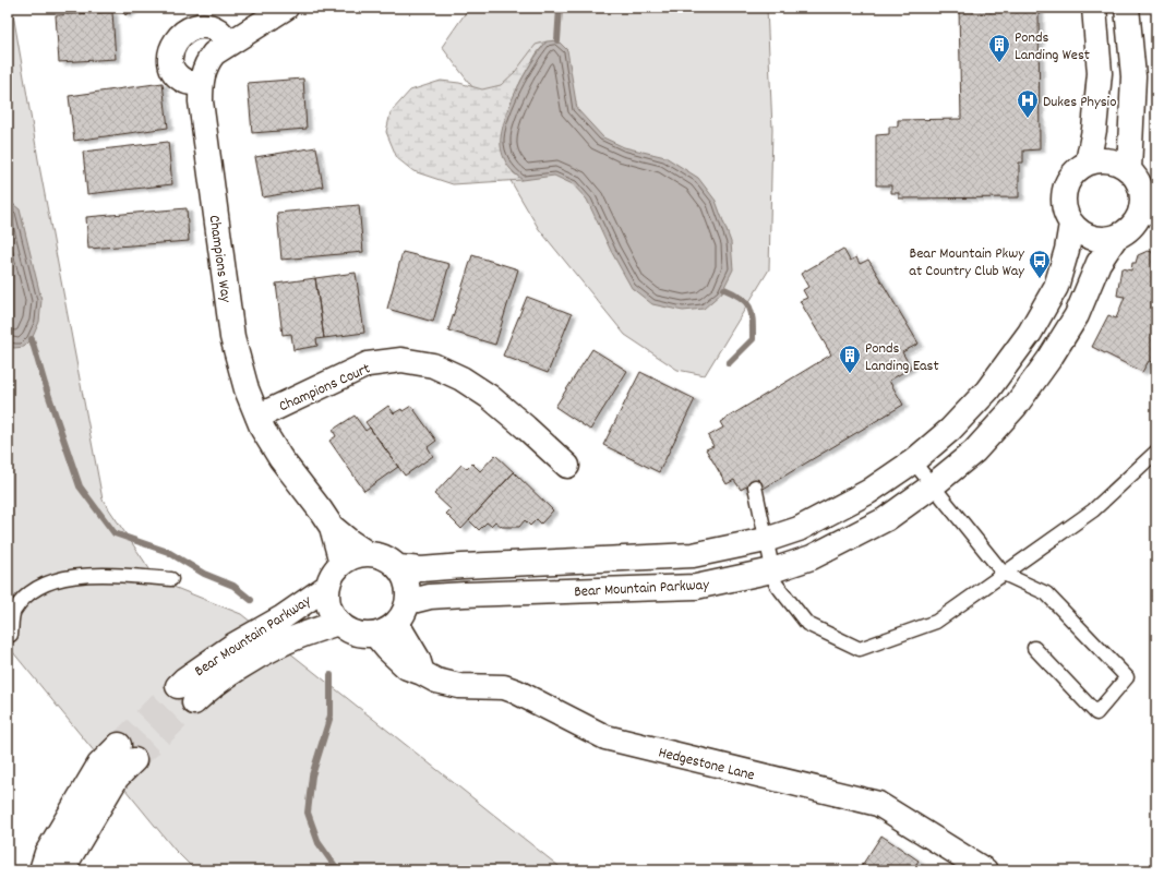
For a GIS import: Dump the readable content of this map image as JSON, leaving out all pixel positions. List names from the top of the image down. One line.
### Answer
{"streets":{"street":["Champions Way","Champions Court","Bear Mountain Parkway","Hedgestone Lane"]},"crossings":[["Champions Way","Champions Court"],["Champions Way","Bear Mountain Parkway"],["Champions Way","Hedgestone Lane"],["Bear Mountain Parkway","Hedgestone Lane"]],"places":{"building":["Ponds Landing West","Ponds Landing East"],"hospital":["Dukes Physio"],"bus stop":["Bear Mountain Pkwy at Country Club Way"]}}
